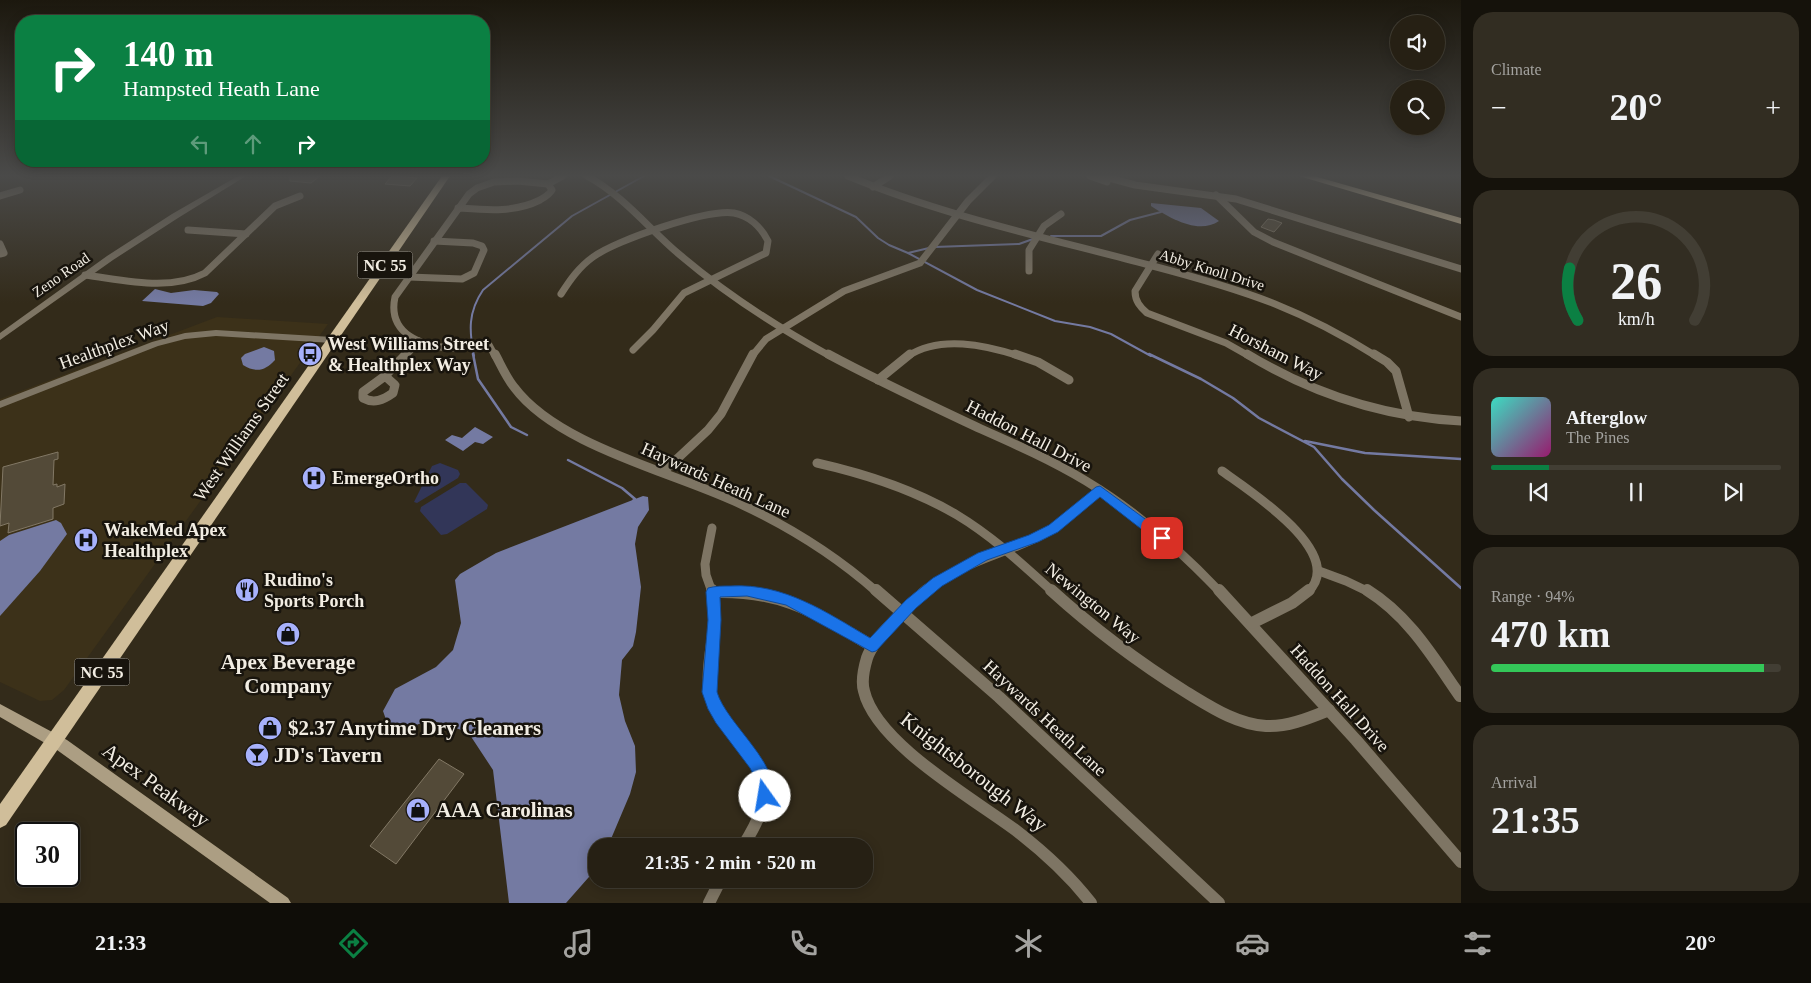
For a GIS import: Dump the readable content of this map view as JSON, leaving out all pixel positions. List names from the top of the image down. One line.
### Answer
{"streets":{"main road":["NC 55","West Williams Street","Apex Peakway"],"street":["Abby Knoll Drive","Zeno Road","Healthplex Way","Horsham Way","Haddon Hall Drive","Haywards Heath Lane","Newington Way","Knightsborough Way"]},"crossings":[["Abby Knoll Drive","Horsham Way"],["Healthplex Way","West Williams Street"],["Haddon Hall Drive","Newington Way"],["Haddon Hall Drive","Knightsborough Way"],["West Williams Street","Apex Peakway"],["Haywards Heath Lane","Knightsborough Way"],["Newington Way","Knightsborough Way"]],"places":{"bus stop":["West Williams Street & Healthplex Way"],"hospital":["EmergeOrtho","WakeMed Apex Healthplex"],"restaurant":["Rudino's Sports Porch"],"shop":["Apex Beverage Company","$2.37 Anytime Dry Cleaners","AAA Carolinas"],"bar":["JD's Tavern"]},"page":{"tile":["Climate",["Range · 94%","470 km"],["Arrival","21:35"]],"turn":["140 m","Hampsted Heath Lane"],"heat":["−","20°","+"],"song":["Afterglow","The Pines"],"limit":"30","trip":"21:35 · 2 min · 520 m","tabs":["21:33","20°"],"gauge":["26","km/h"]}}
